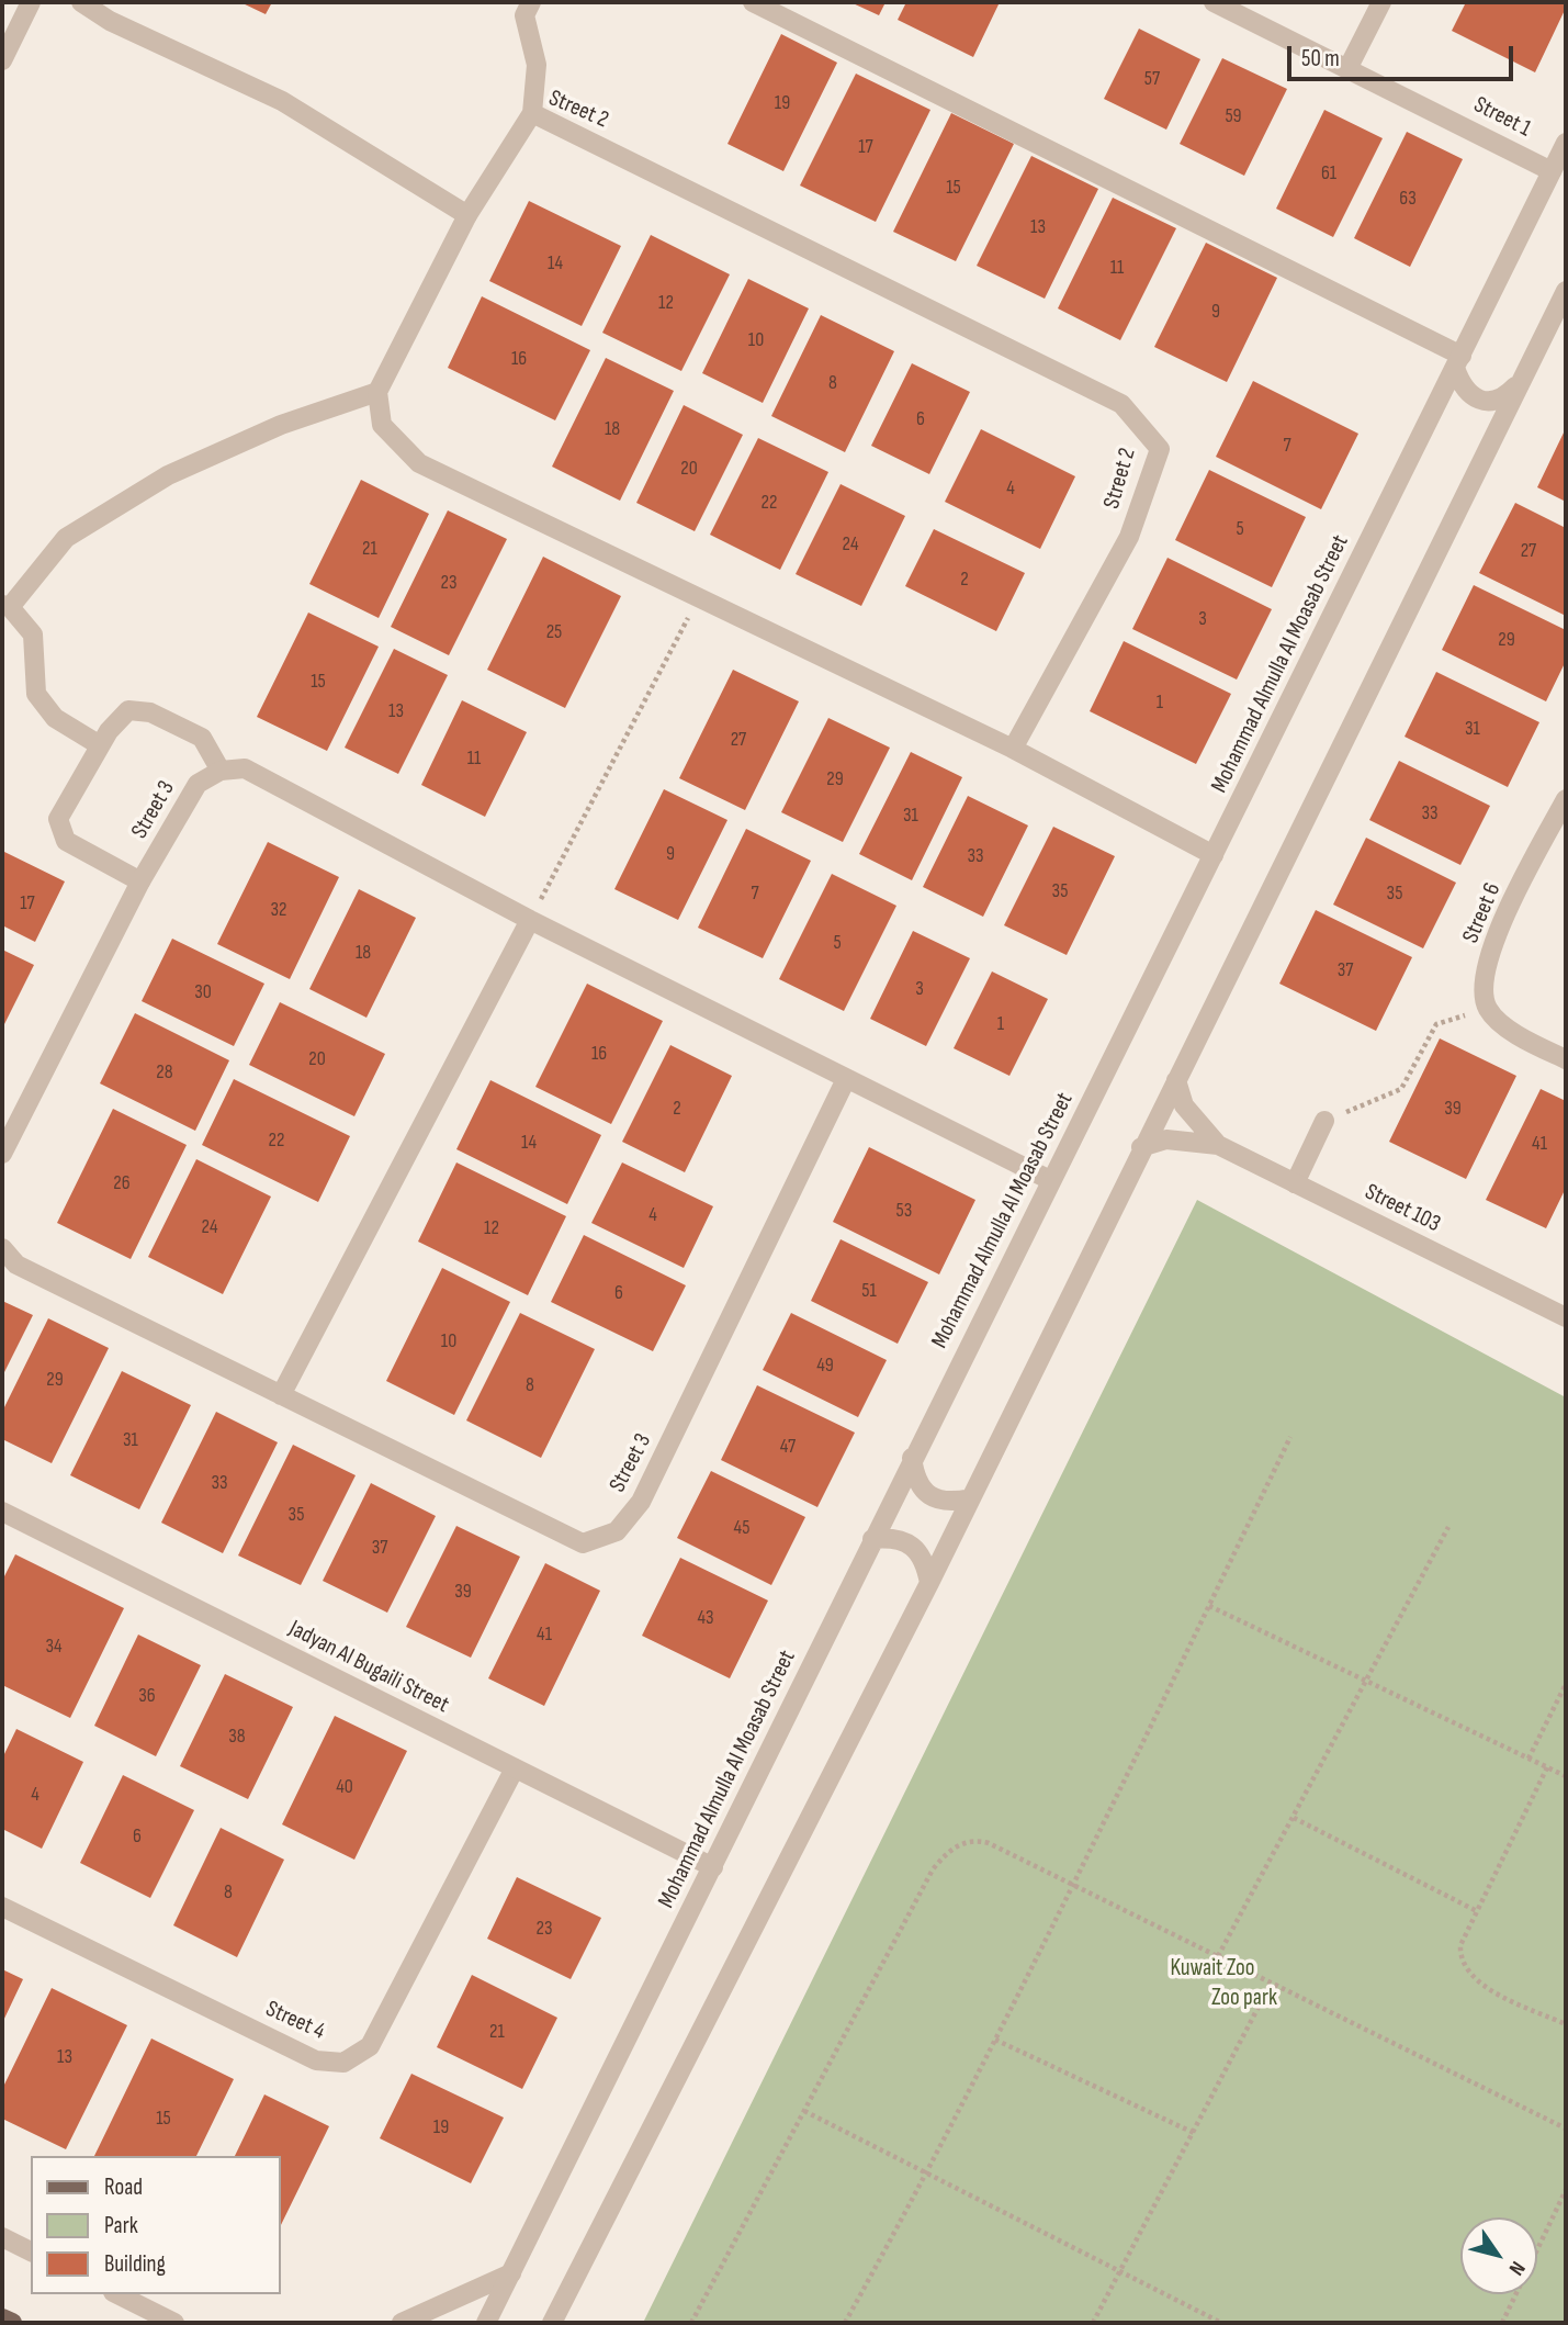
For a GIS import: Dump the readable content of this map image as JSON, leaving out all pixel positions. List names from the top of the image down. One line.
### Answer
{"streets":{"street":["Street 2","Street 1","Mohammad Almulla Al Moasab Street","Street 3","Street 6","Street 103","Jadyan Al Bugaili Street","Street 4"]},"crossings":[["Street 1","Mohammad Almulla Al Moasab Street"],["Mohammad Almulla Al Moasab Street","Jadyan Al Bugaili Street"],["Jadyan Al Bugaili Street","Street 4"]],"parks":["Kuwait Zoo","Zoo park"],"house_numbers":["57","19","59","17","61","15","63","13","14","11","12","9","10","16","8","6","18","7","20","4","22","5","24","21","27","2","23","3","25","29","15","1","13","31","27","11","29","33","31","9","33","35","7","35","17","32","5","18","37","3","30","1","16","20","28","2","39","22","14","41","26","53","4","24","12","51","6","10","49","29","8","31","47","33","35","45","37","39","43","41","34","36","38","40","4","6","8","23","21","13","15","19"],"legend":["Road","Park","Building"],"scale_bar":"50 m","north":"bottom right"}
